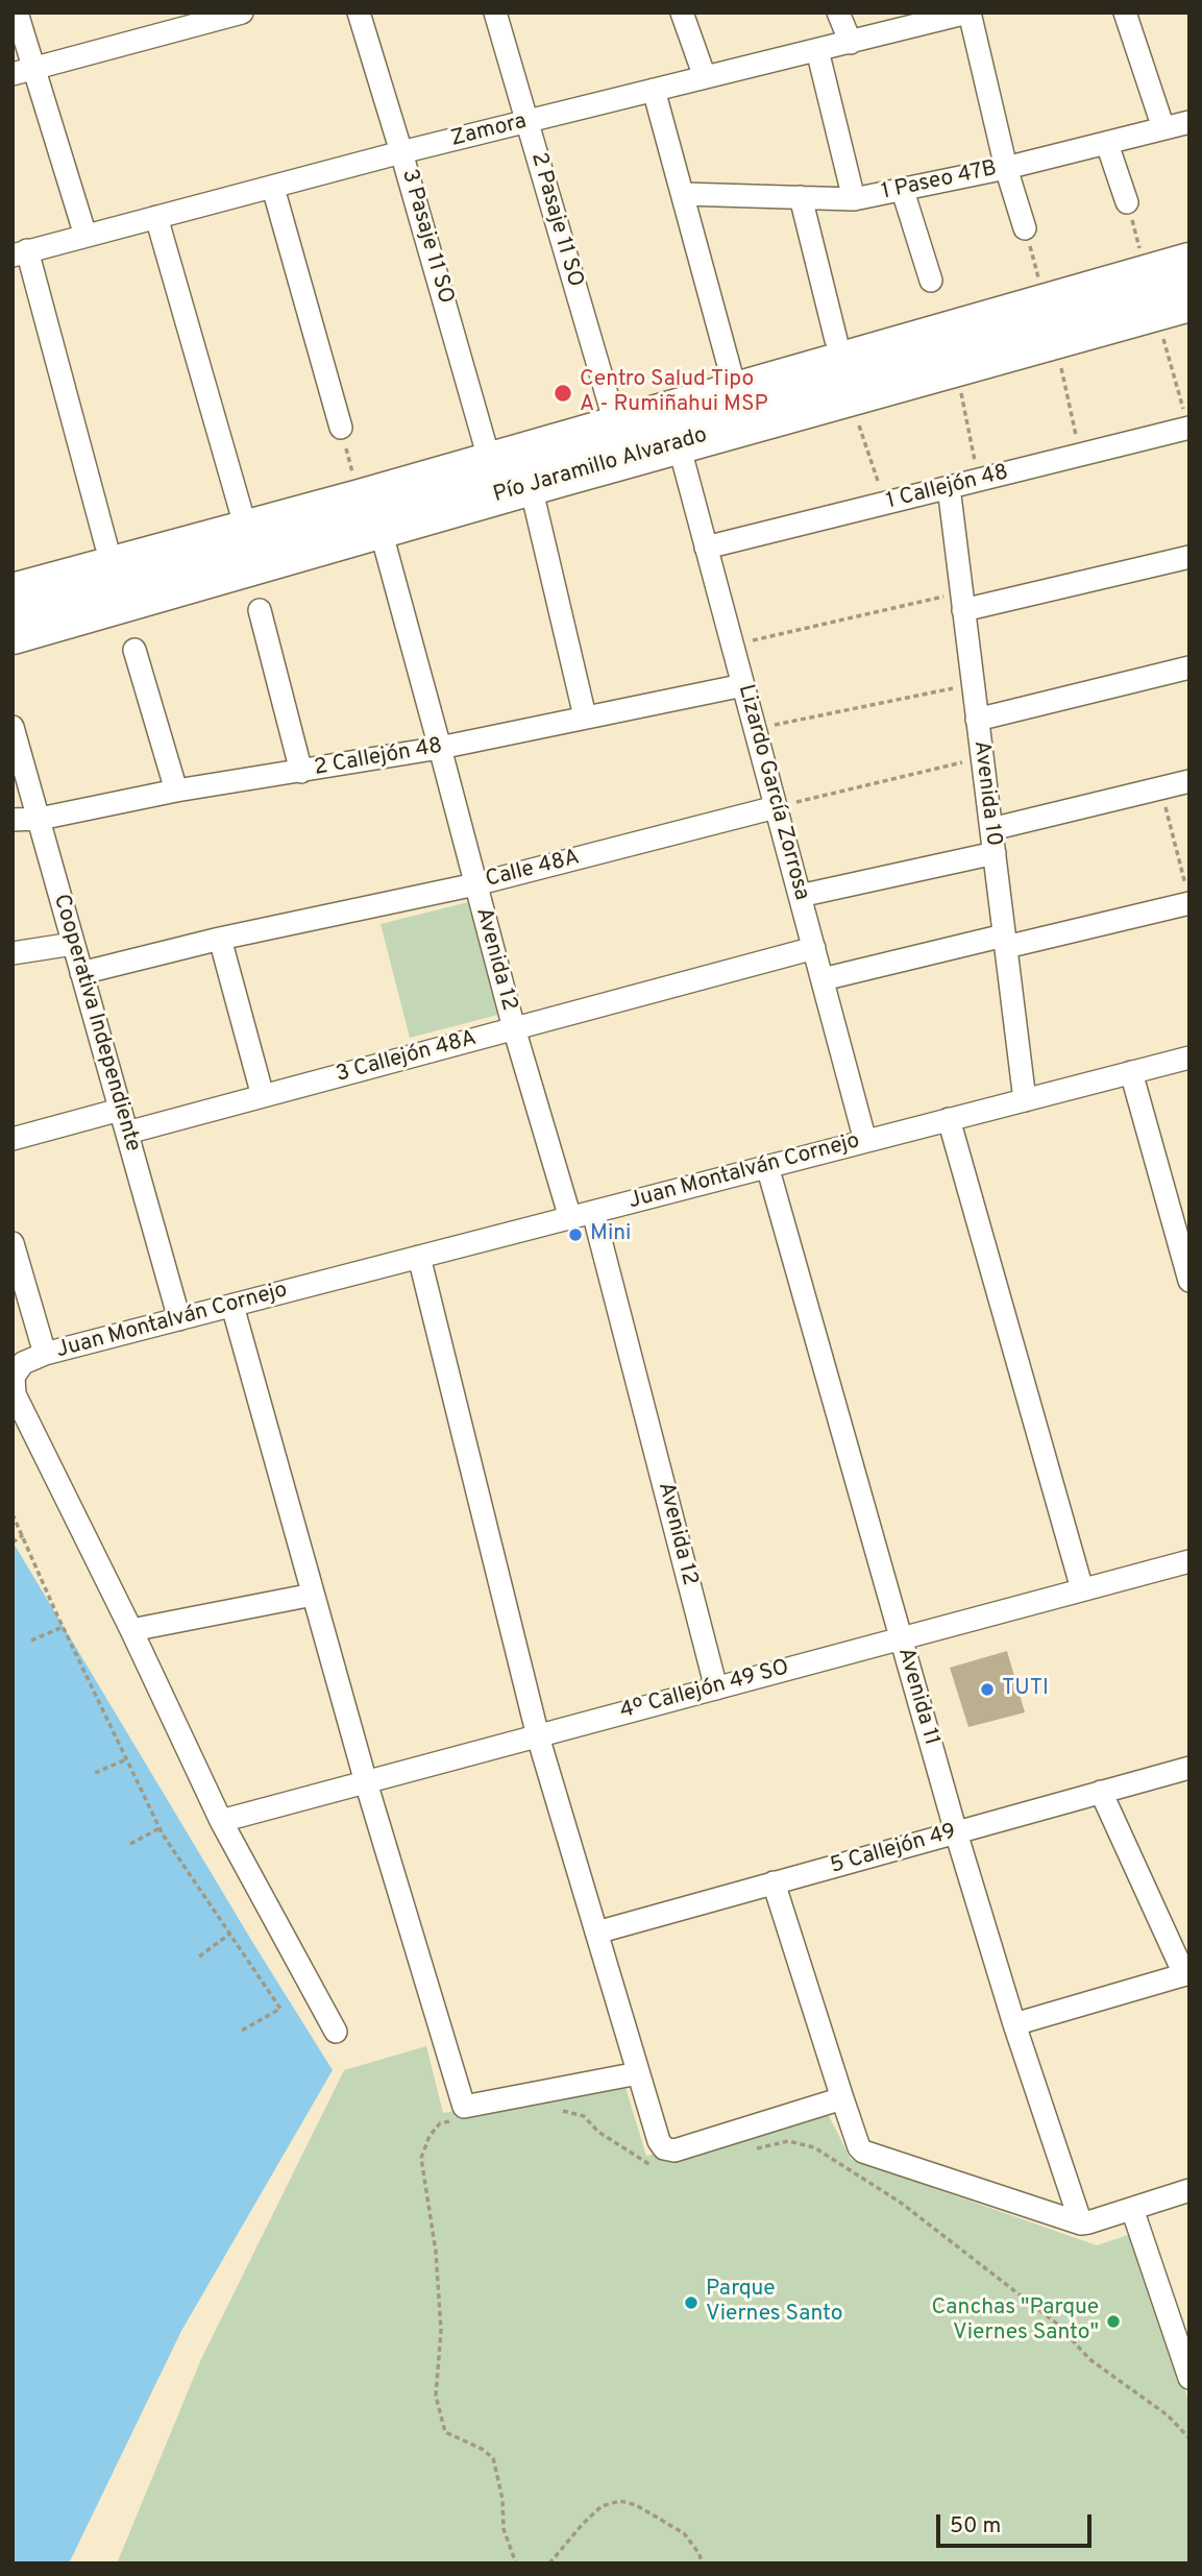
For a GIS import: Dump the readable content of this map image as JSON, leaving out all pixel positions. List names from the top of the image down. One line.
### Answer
{"streets":{"highway":["Pío Jaramillo Alvarado"],"street":["Zamora","1 Paseo 47B","2 Pasaje 11 SO","3 Pasaje 11 SO","1 Callejón 48","2 Callejón 48","Lizardo García Zorrosa","Avenida 10","Calle 48A","Avenida 12","Cooperativa Independiente","3 Callejón 48A","Juan Montalván Cornejo","4º Callejón 49 SO","Avenida 11","5 Callejón 49"]},"crossings":[["Zamora","2 Pasaje 11 SO"],["Zamora","3 Pasaje 11 SO"],["2 Pasaje 11 SO","Pío Jaramillo Alvarado"],["3 Pasaje 11 SO","Pío Jaramillo Alvarado"],["Pío Jaramillo Alvarado","Lizardo García Zorrosa"],["Pío Jaramillo Alvarado","Avenida 12"],["1 Callejón 48","Lizardo García Zorrosa"],["1 Callejón 48","Avenida 10"],["2 Callejón 48","Lizardo García Zorrosa"],["2 Callejón 48","Avenida 12"],["2 Callejón 48","Cooperativa Independiente"],["Lizardo García Zorrosa","Calle 48A"],["Lizardo García Zorrosa","3 Callejón 48A"],["Lizardo García Zorrosa","Juan Montalván Cornejo"],["Avenida 10","Juan Montalván Cornejo"],["Calle 48A","Avenida 12"],["Calle 48A","Cooperativa Independiente"],["Avenida 12","3 Callejón 48A"],["Avenida 12","Juan Montalván Cornejo"],["Avenida 12","4º Callejón 49 SO"],["Cooperativa Independiente","3 Callejón 48A"],["Cooperativa Independiente","Juan Montalván Cornejo"],["Juan Montalván Cornejo","4º Callejón 49 SO"],["Juan Montalván Cornejo","Avenida 11"],["4º Callejón 49 SO","Avenida 11"],["Avenida 11","5 Callejón 49"]],"places":["Centro Salud Tipo A - Rumiñahui MSP","Mini","TUTI","Parque Viernes Santo","Canchas \"Parque Viernes Santo\""],"scale_bar":"50 m"}
